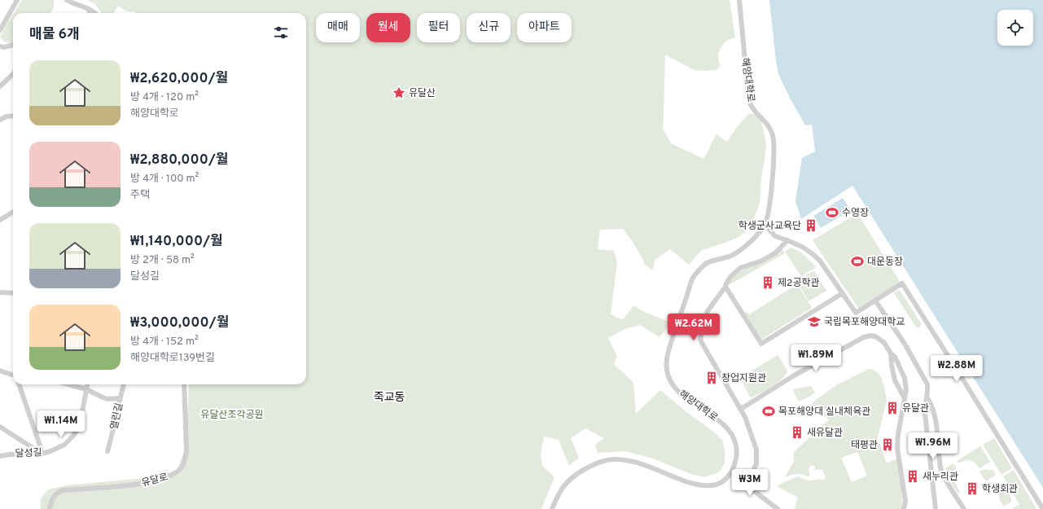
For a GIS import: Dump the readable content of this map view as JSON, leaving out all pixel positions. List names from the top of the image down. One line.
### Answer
{"streets":{"street":["해양대학로","열린길","달성길","유달로"]},"districts":["죽교동"],"parks":["유달산조각공원"],"places":{"place":["유달산"],"sports":["수영장","대운동장","목포해양대 실내체육관"],"building":["학생군사교육단","제2공학관","창업지원관","유달관","새유달관","태평관","새누리관","학생회관"],"school or university":["국립목포해양대학교"]},"page":{"chip":["매매","월세","필터","신규","아파트"],"heading":"매물 6개","list":[{"name":"₩2,620,000/월","note":"방 4개 · 120 m² · 해양대학로"},{"name":"₩2,880,000/월","note":"방 4개 · 100 m² · 주택"},{"name":"₩1,140,000/월","note":"방 2개 · 58 m² · 달성길"},{"name":"₩3,000,000/월","note":"방 4개 · 152 m² · 해양대학로139번길"}],"price":["₩2.62M","₩1.89M","₩2.88M","₩1.14M","₩1.96M","₩3M"]}}
